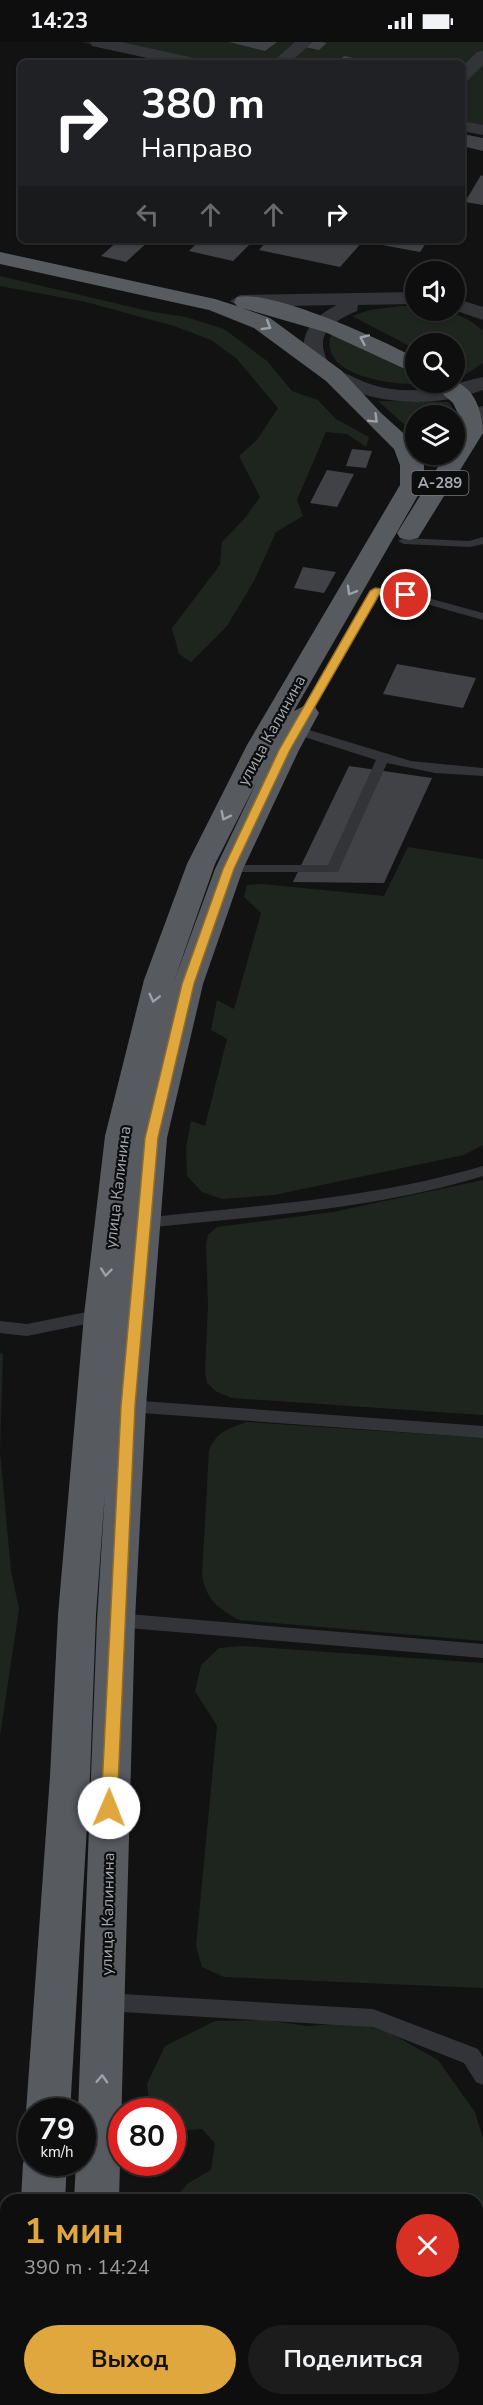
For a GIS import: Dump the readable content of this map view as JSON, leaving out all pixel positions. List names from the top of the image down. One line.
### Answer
{"streets":{"highway":["А-289","улица Калинина"]},"page":{"status":"14:23","turn":["380 m","Направо"],"speed":"79 km/h","limit":"80","heading":["1 мин","390 m · 14:24"],"buttons":["Выход","Поделиться"]}}
